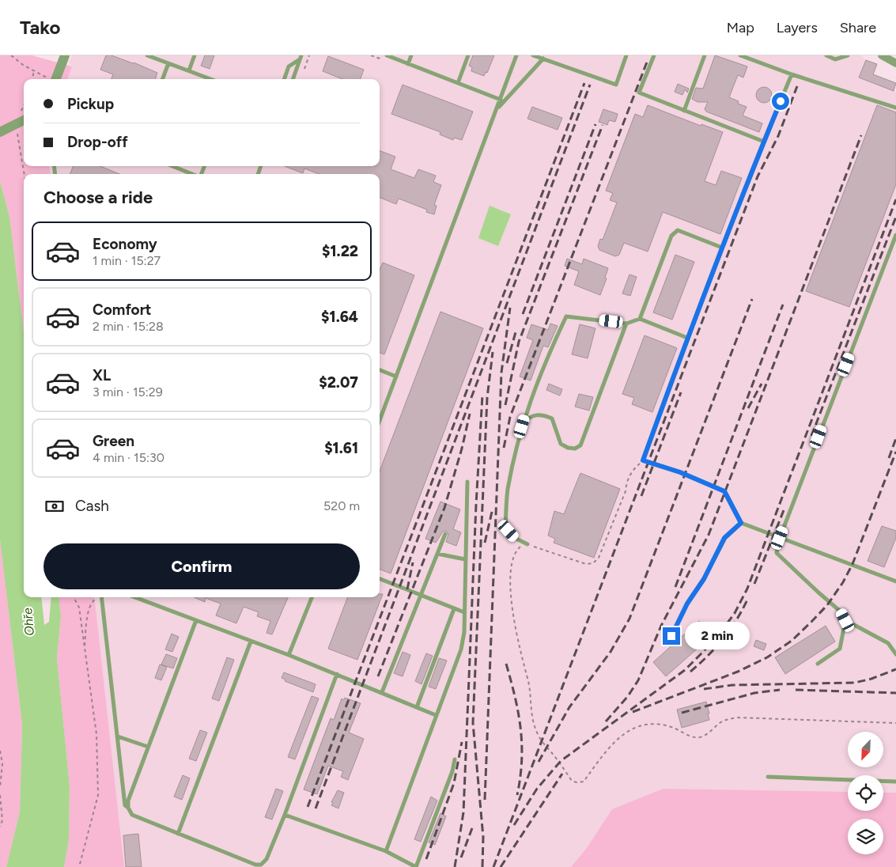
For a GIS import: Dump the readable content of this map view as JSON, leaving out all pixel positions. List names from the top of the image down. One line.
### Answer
{"water":["Ohře"],"north":"bottom left","page":{"header":"Tako","nav":["Map","Layers","Share"],"banner":["Pickup","Drop-off"],"heading":"Choose a ride","list":[{"name":"Economy","note":"1 min · 15:27","value":"$1.22"},{"name":"Comfort","note":"2 min · 15:28","value":"$1.64"},{"name":"XL","note":"3 min · 15:29","value":"$2.07"},{"name":"Green","note":"4 min · 15:30","value":"$1.61"}],"pay":["Cash","520 m"],"buttons":"Confirm","bubble":"2 min"}}
